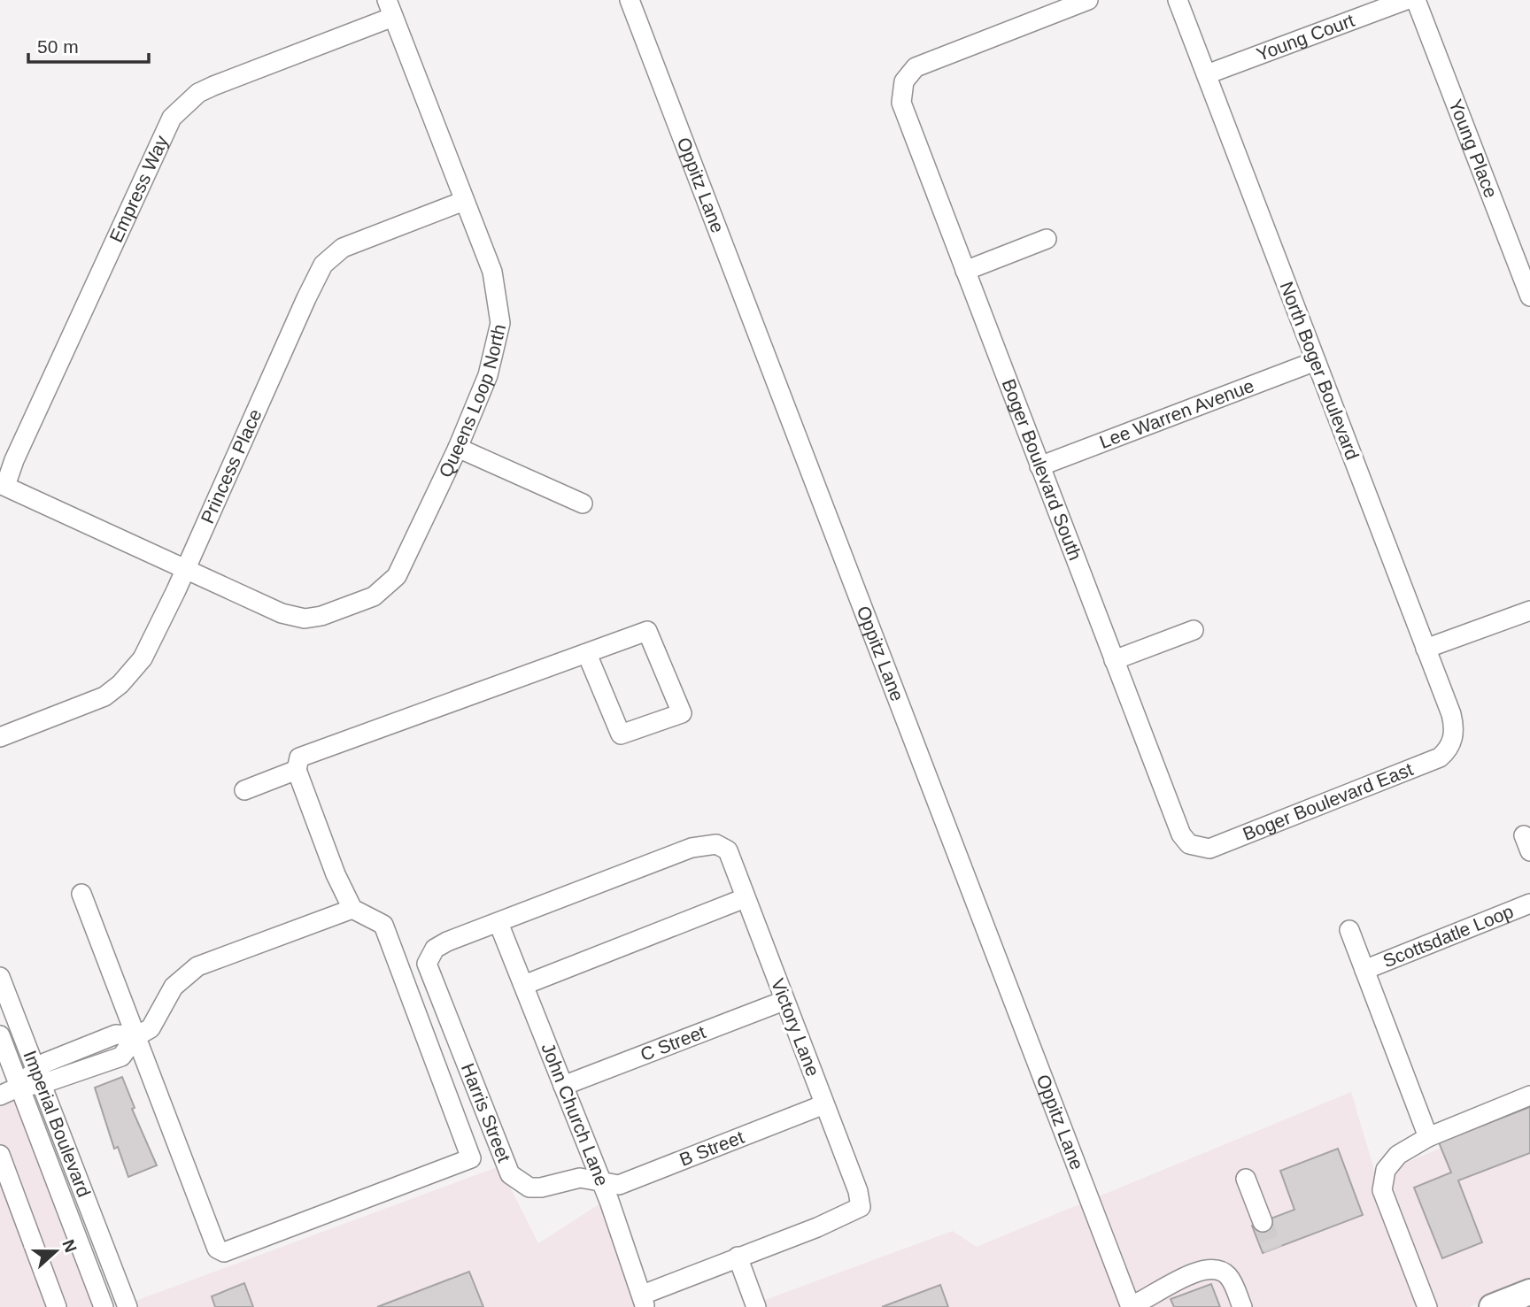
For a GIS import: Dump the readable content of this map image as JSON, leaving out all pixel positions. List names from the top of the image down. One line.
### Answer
{"streets":{"street":["Young Court","Young Place","Oppitz Lane","Empress Way","North Boger Boulevard","Queens Loop North","Lee Warren Avenue","Princess Place","Boger Boulevard South","Boger Boulevard East","Scottsdatle Loop","Victory Lane","C Street","Harris Street","John Church Lane","Imperial Boulevard","B Street"]},"crossings":[["Young Court","North Boger Boulevard"],["Empress Way","Queens Loop North"],["North Boger Boulevard","Lee Warren Avenue"],["North Boger Boulevard","Boger Boulevard East"],["Queens Loop North","Princess Place"],["Lee Warren Avenue","Boger Boulevard South"],["Boger Boulevard South","Boger Boulevard East"],["Victory Lane","C Street"],["Victory Lane","Harris Street"],["Victory Lane","John Church Lane"],["Victory Lane","B Street"],["C Street","John Church Lane"],["Harris Street","John Church Lane"],["Harris Street","B Street"],["John Church Lane","B Street"]],"scale_bar":"50 m","north":"right"}
